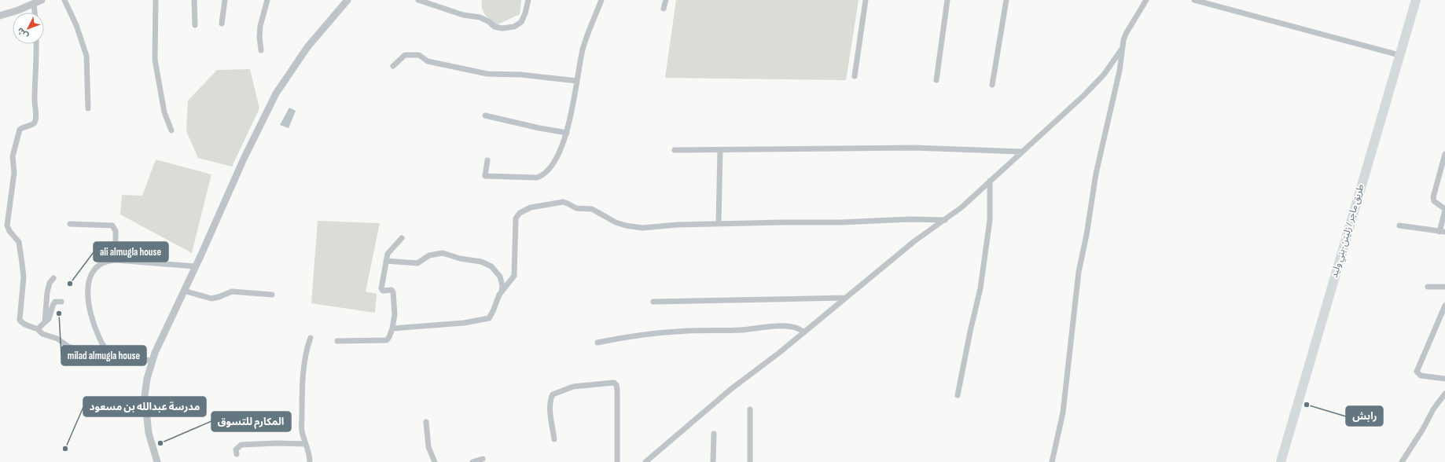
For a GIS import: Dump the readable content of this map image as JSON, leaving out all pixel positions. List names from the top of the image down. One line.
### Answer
{"streets":{"highway":["طريق ماجر / زليتن-بني وليد"]},"places":["ali almugla house","milad almugla house","رابش","المكارم للتسوق","مدرسة عبدالله بن مسعود"],"north":"bottom left"}
